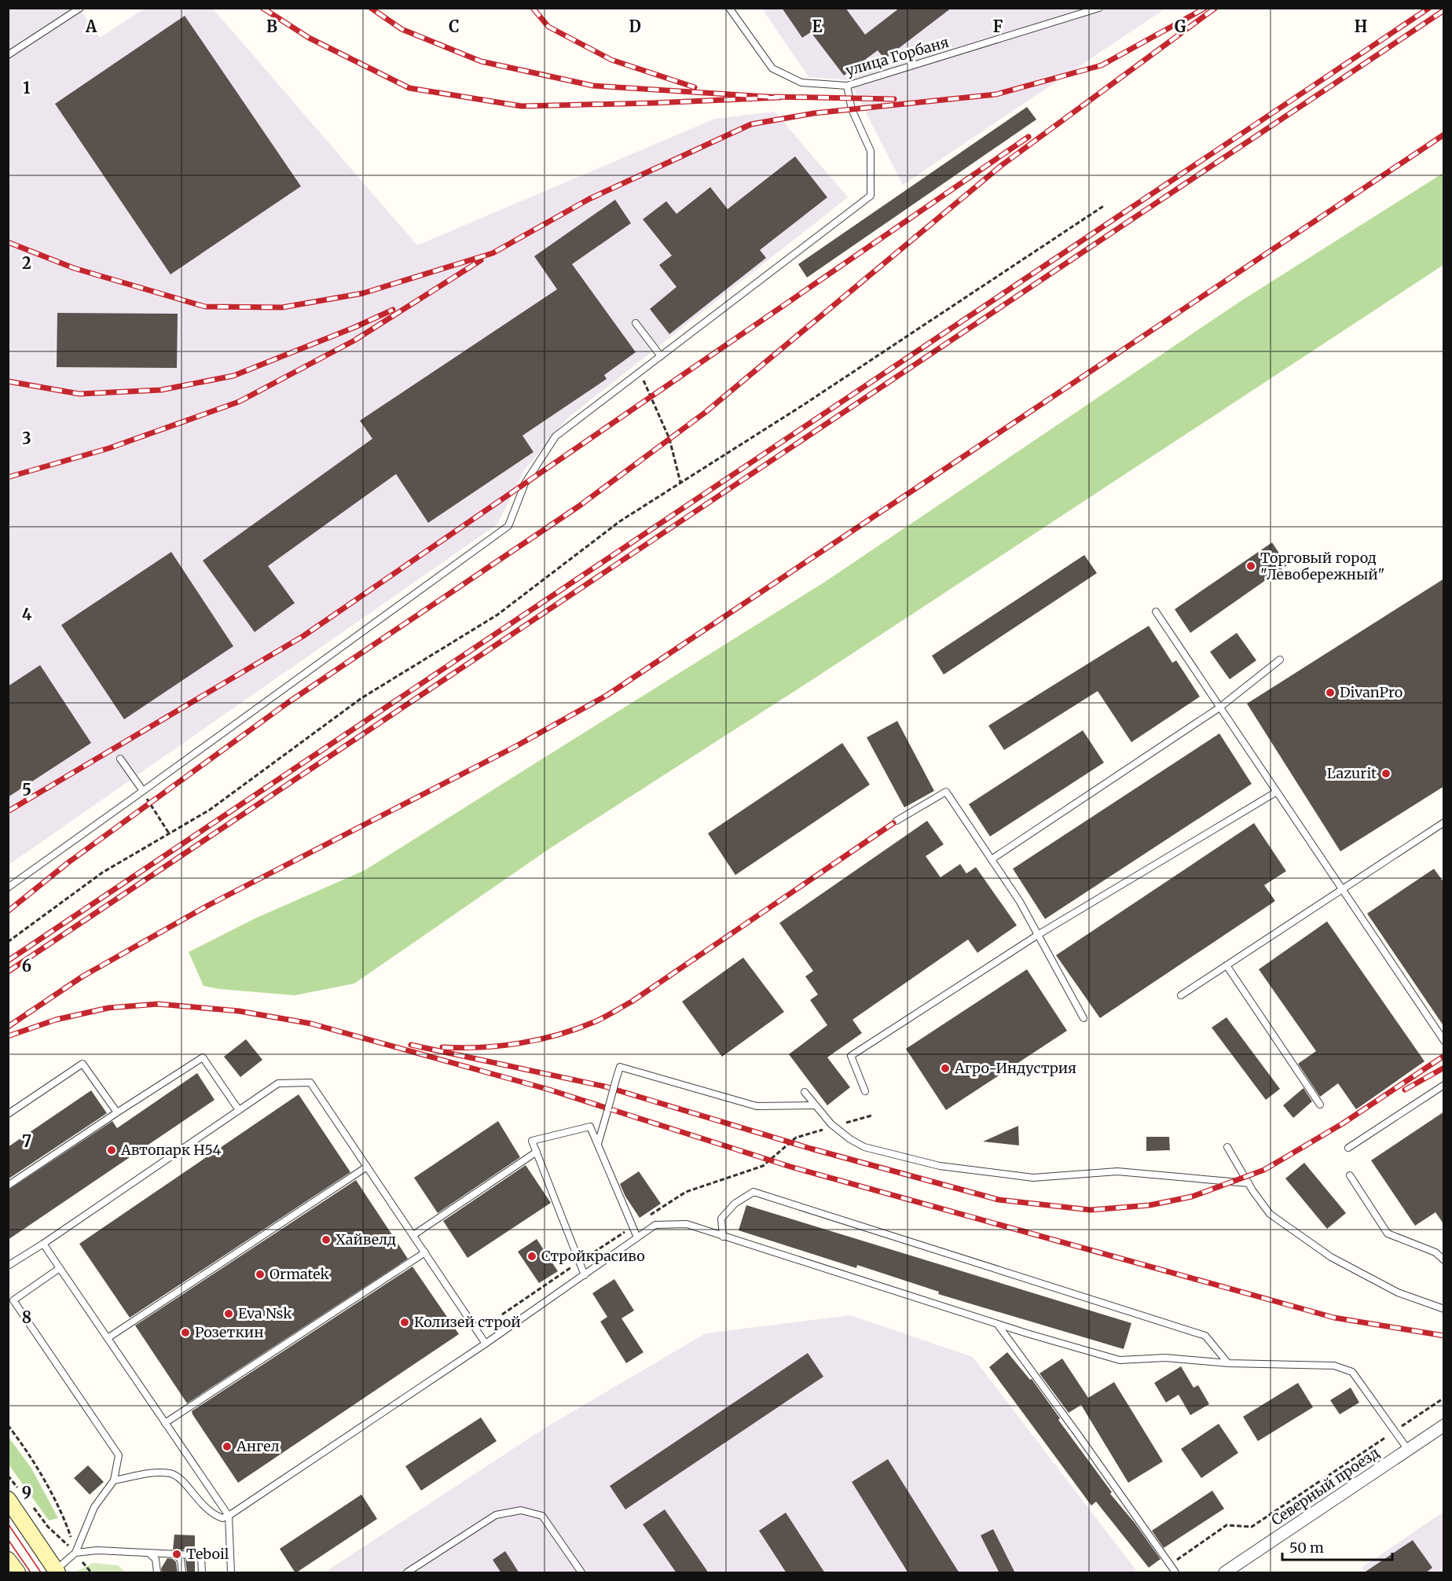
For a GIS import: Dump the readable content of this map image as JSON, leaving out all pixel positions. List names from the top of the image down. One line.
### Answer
{"streets":{"street":["Северный проезд"],"lane":["улица Горбаня"]},"places":["Торговый город \"Левобережный\"","DivanPro","Lazurit","Агро-Индустрия","Автопарк Н54","Хайвелд","Стройкрасиво","Ormatek","Eva Nsk","Колизей строй","Розеткин","Ангел","Teboil"],"scale_bar":"50 m","grid":{"columns":["A","B","C","D","E","F","G","H"],"rows":["1","2","3","4","5","6","7","8","9"]}}
